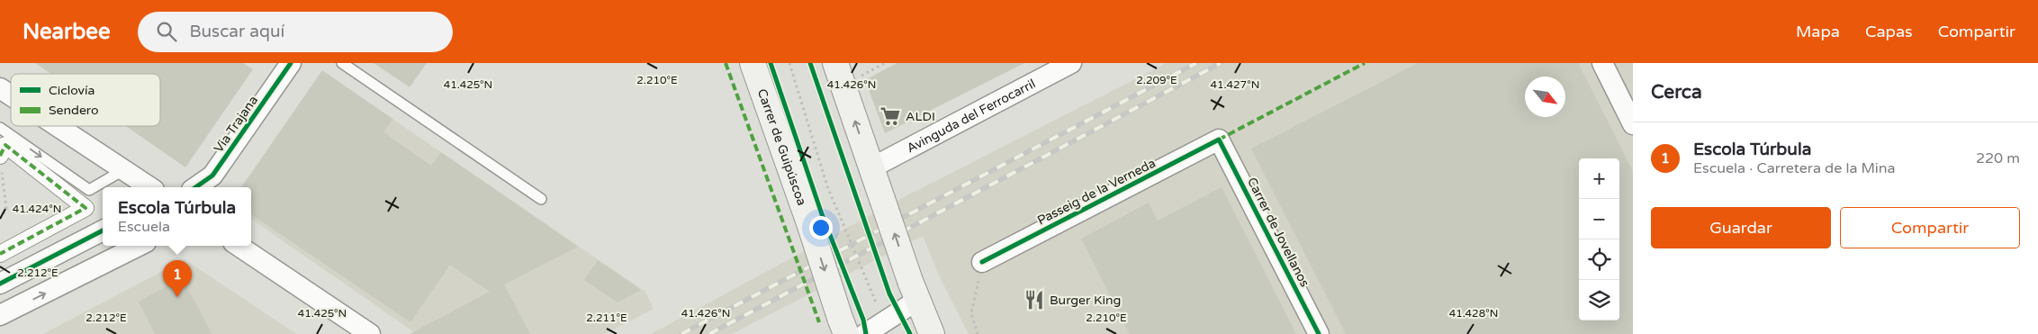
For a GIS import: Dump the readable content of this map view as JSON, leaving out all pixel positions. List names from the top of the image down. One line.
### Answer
{"streets":{"main road":["Carrer de Guipúscoa"],"street":["Avinguda del Ferrocarril","Via Trajana","Passeig de la Verneda","Carrer de Jovellanos"]},"crossings":[["Passeig de la Verneda","Carrer de Jovellanos"]],"places":{"supermarket":["ALDI"],"restaurant":["Burger King"]},"legend":["Ciclovía","Sendero"],"north":"bottom right","page":{"header":"Nearbee","search":"Buscar aquí","nav":["Mapa","Capas","Compartir"],"heading":"Cerca","list":[{"mark":"1","name":"Escola Túrbula","note":"Escuela · Carretera de la Mina","value":"220 m"}],"map_buttons":["+","−"],"popup":["Escola Túrbula","Escuela"],"buttons":["Guardar","Compartir"],"pins":"1"},"coordinates":["2.209°E","2.210°E","41.425°N","41.426°N","41.427°N","41.424°N","2.212°E","41.428°N","2.211°E"]}
